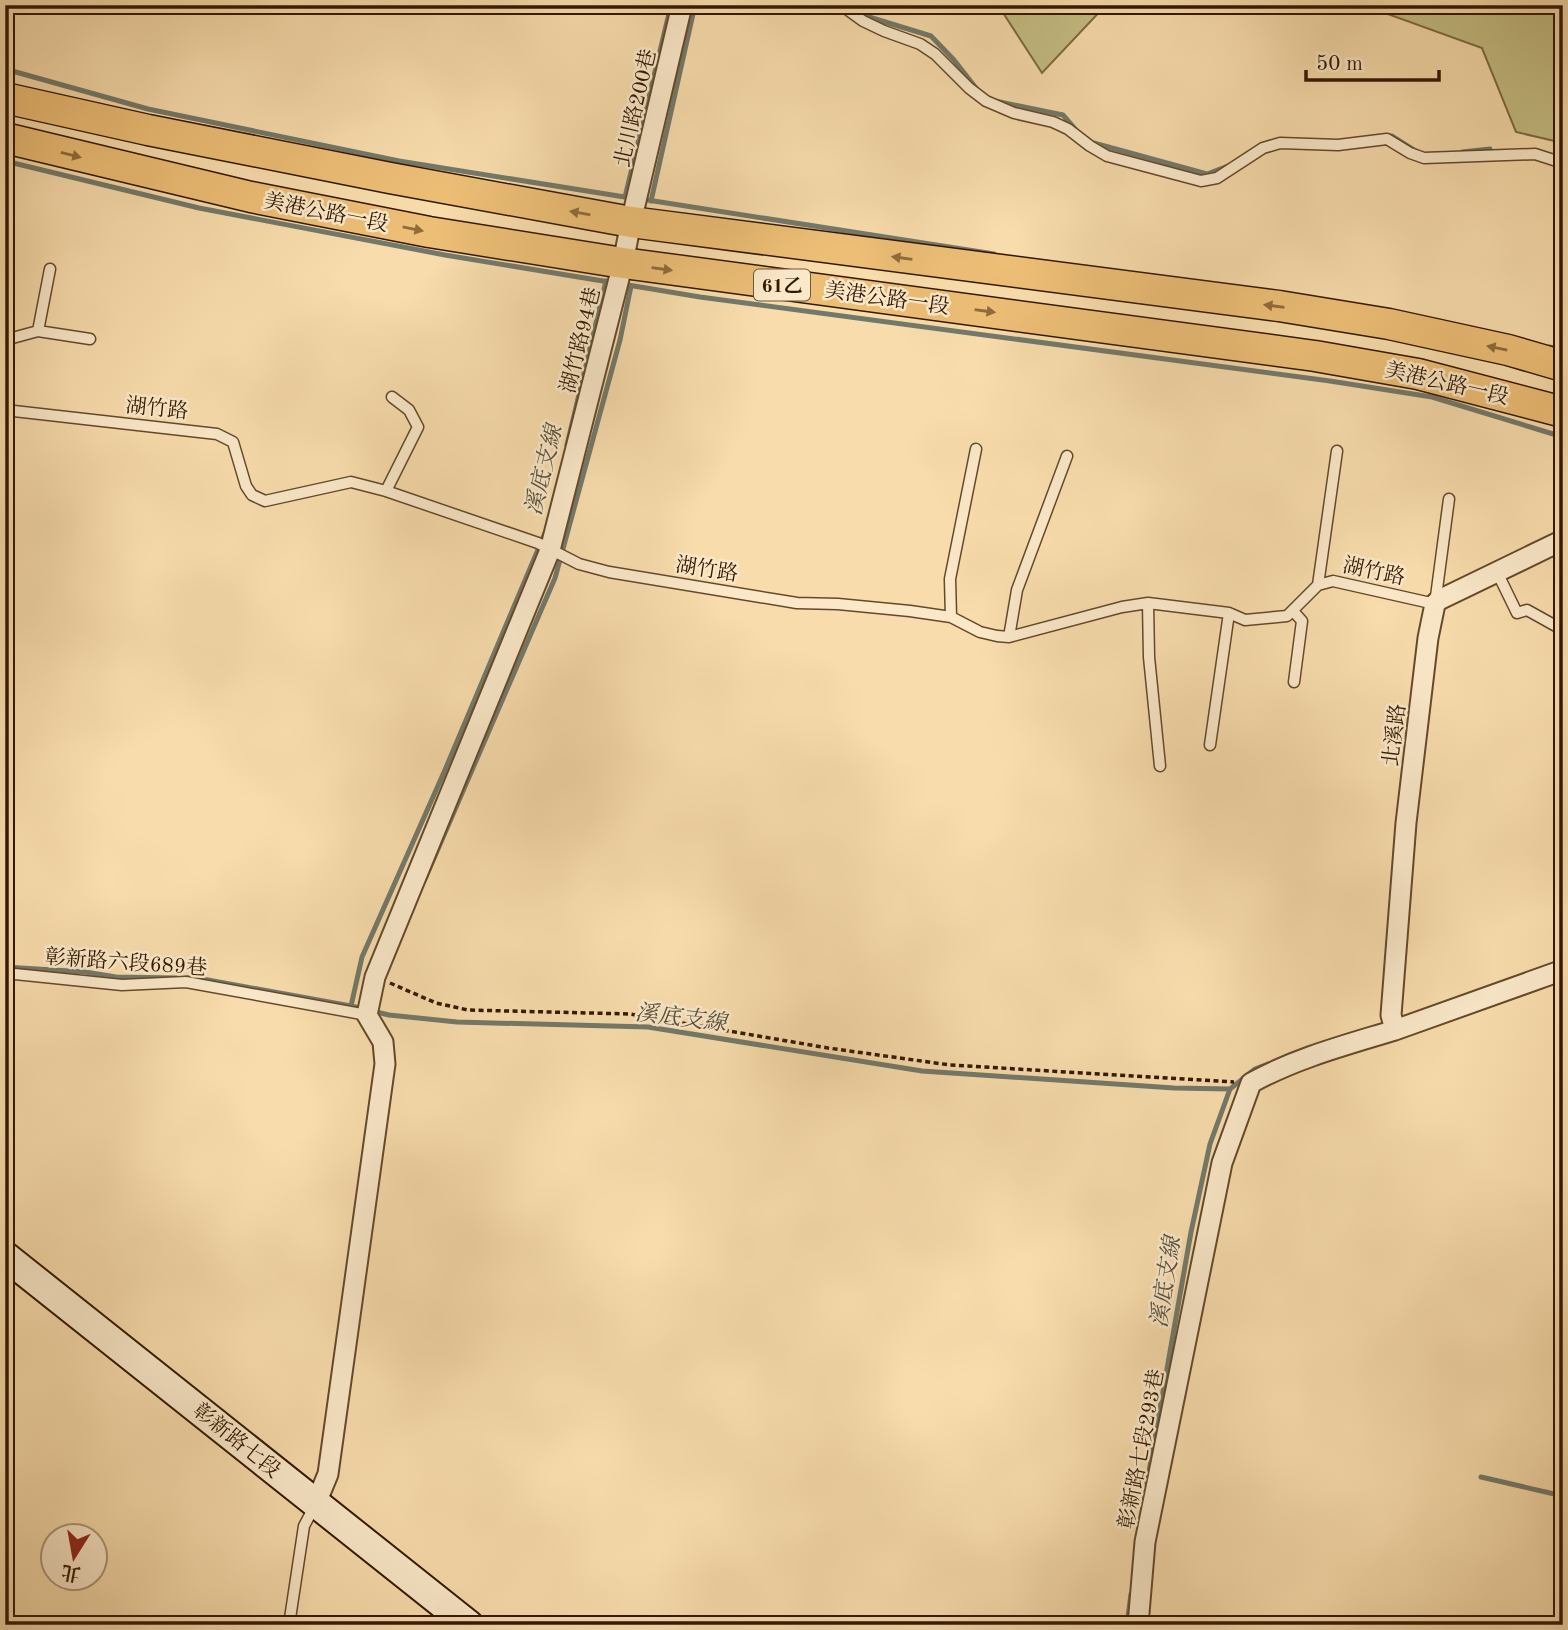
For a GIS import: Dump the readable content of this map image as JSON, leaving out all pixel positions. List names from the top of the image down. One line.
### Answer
{"streets":{"main road":["美港公路一段","61乙"],"street":["北川路200巷","湖竹路94巷","北溪路","彰新路七段","彰新路七段293巷"],"lane":["湖竹路","彰新路六段689巷"]},"crossings":[["北川路200巷","美港公路一段"],["北川路200巷","湖竹路94巷"],["美港公路一段","湖竹路94巷"],["湖竹路94巷","湖竹路"],["湖竹路94巷","彰新路六段689巷"],["湖竹路","北溪路"]],"water":["溪底支線"],"scale_bar":"50 m","north":"bottom"}
